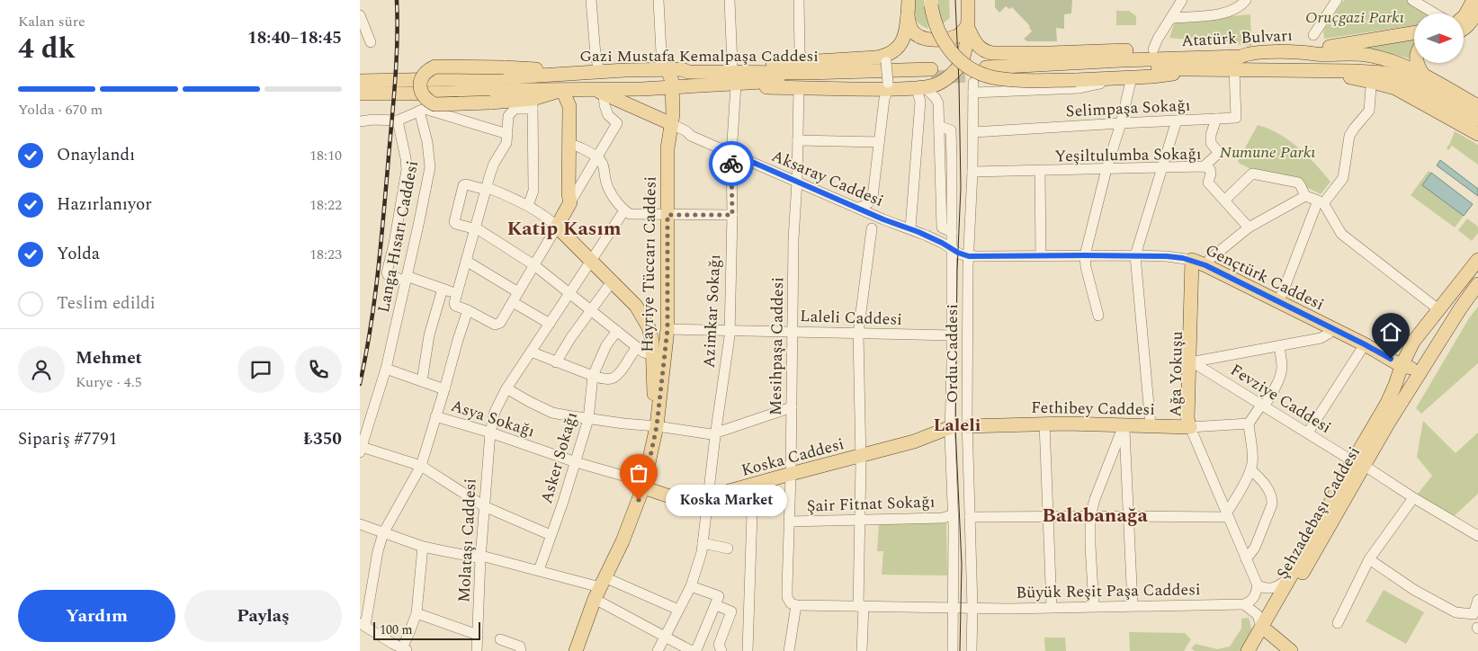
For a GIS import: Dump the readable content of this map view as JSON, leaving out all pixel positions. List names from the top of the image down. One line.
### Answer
{"streets":{"main road":["Atatürk Bulvarı","Gazi Mustafa Kemalpaşa Caddesi","Hayriye Tüccarı Caddesi","Gençtürk Caddesi","Ağa Yokuşu","Fethibey Caddesi","Koska Caddesi","Şehzadebaşı Caddesi"],"street":["Selimpaşa Sokağı","Yeşiltulumba Sokağı","Aksaray Caddesi","Langa Hısarı Caddesi","Azimkar Sokağı","Laleli Caddesi","Mesihpaşa Caddesi","Ordu Caddesi","Fevziye Caddesi","Asya Sokağı","Asker Sokağı","Şair Fitnat Sokağı","Molataşı Caddesi","Büyük Reşit Paşa Caddesi"]},"crossings":[["Atatürk Bulvarı","Selimpaşa Sokağı"],["Gazi Mustafa Kemalpaşa Caddesi","Hayriye Tüccarı Caddesi"],["Selimpaşa Sokağı","Ordu Caddesi"],["Yeşiltulumba Sokağı","Ordu Caddesi"],["Aksaray Caddesi","Hayriye Tüccarı Caddesi"],["Aksaray Caddesi","Gençtürk Caddesi"],["Aksaray Caddesi","Azimkar Sokağı"],["Aksaray Caddesi","Mesihpaşa Caddesi"],["Aksaray Caddesi","Ordu Caddesi"],["Hayriye Tüccarı Caddesi","Laleli Caddesi"],["Hayriye Tüccarı Caddesi","Asya Sokağı"],["Hayriye Tüccarı Caddesi","Koska Caddesi"],["Gençtürk Caddesi","Ordu Caddesi"],["Gençtürk Caddesi","Ağa Yokuşu"],["Gençtürk Caddesi","Şehzadebaşı Caddesi"],["Azimkar Sokağı","Laleli Caddesi"],["Azimkar Sokağı","Koska Caddesi"],["Laleli Caddesi","Mesihpaşa Caddesi"],["Laleli Caddesi","Ordu Caddesi"],["Mesihpaşa Caddesi","Koska Caddesi"],["Mesihpaşa Caddesi","Şair Fitnat Sokağı"],["Mesihpaşa Caddesi","Büyük Reşit Paşa Caddesi"],["Ordu Caddesi","Fethibey Caddesi"],["Ordu Caddesi","Koska Caddesi"],["Ordu Caddesi","Şair Fitnat Sokağı"],["Ordu Caddesi","Büyük Reşit Paşa Caddesi"],["Ağa Yokuşu","Fevziye Caddesi"],["Ağa Yokuşu","Fethibey Caddesi"],["Fevziye Caddesi","Şehzadebaşı Caddesi"],["Asya Sokağı","Koska Caddesi"],["Asya Sokağı","Asker Sokağı"],["Asya Sokağı","Molataşı Caddesi"]],"districts":["Katip Kasım","Laleli","Balabanağa"],"parks":["Oruçgazi Parkı","Numune Parkı"],"places":["Koska Market"],"scale_bar":"100 m","north":"right","page":{"heading":["4 dk","Kalan süre","18:40–18:45"],"panel":["Mehmet","Kurye · 4.5","Sipariş #7791","₺350"],"bar":"Yolda · 670 m","list":[["Onaylandı","18:10"],["Hazırlanıyor","18:22"],["Yolda","18:23"],"Teslim edildi"],"bubble":"Koska Market","buttons":["Yardım","Paylaş"],"scale":"100 m"}}
